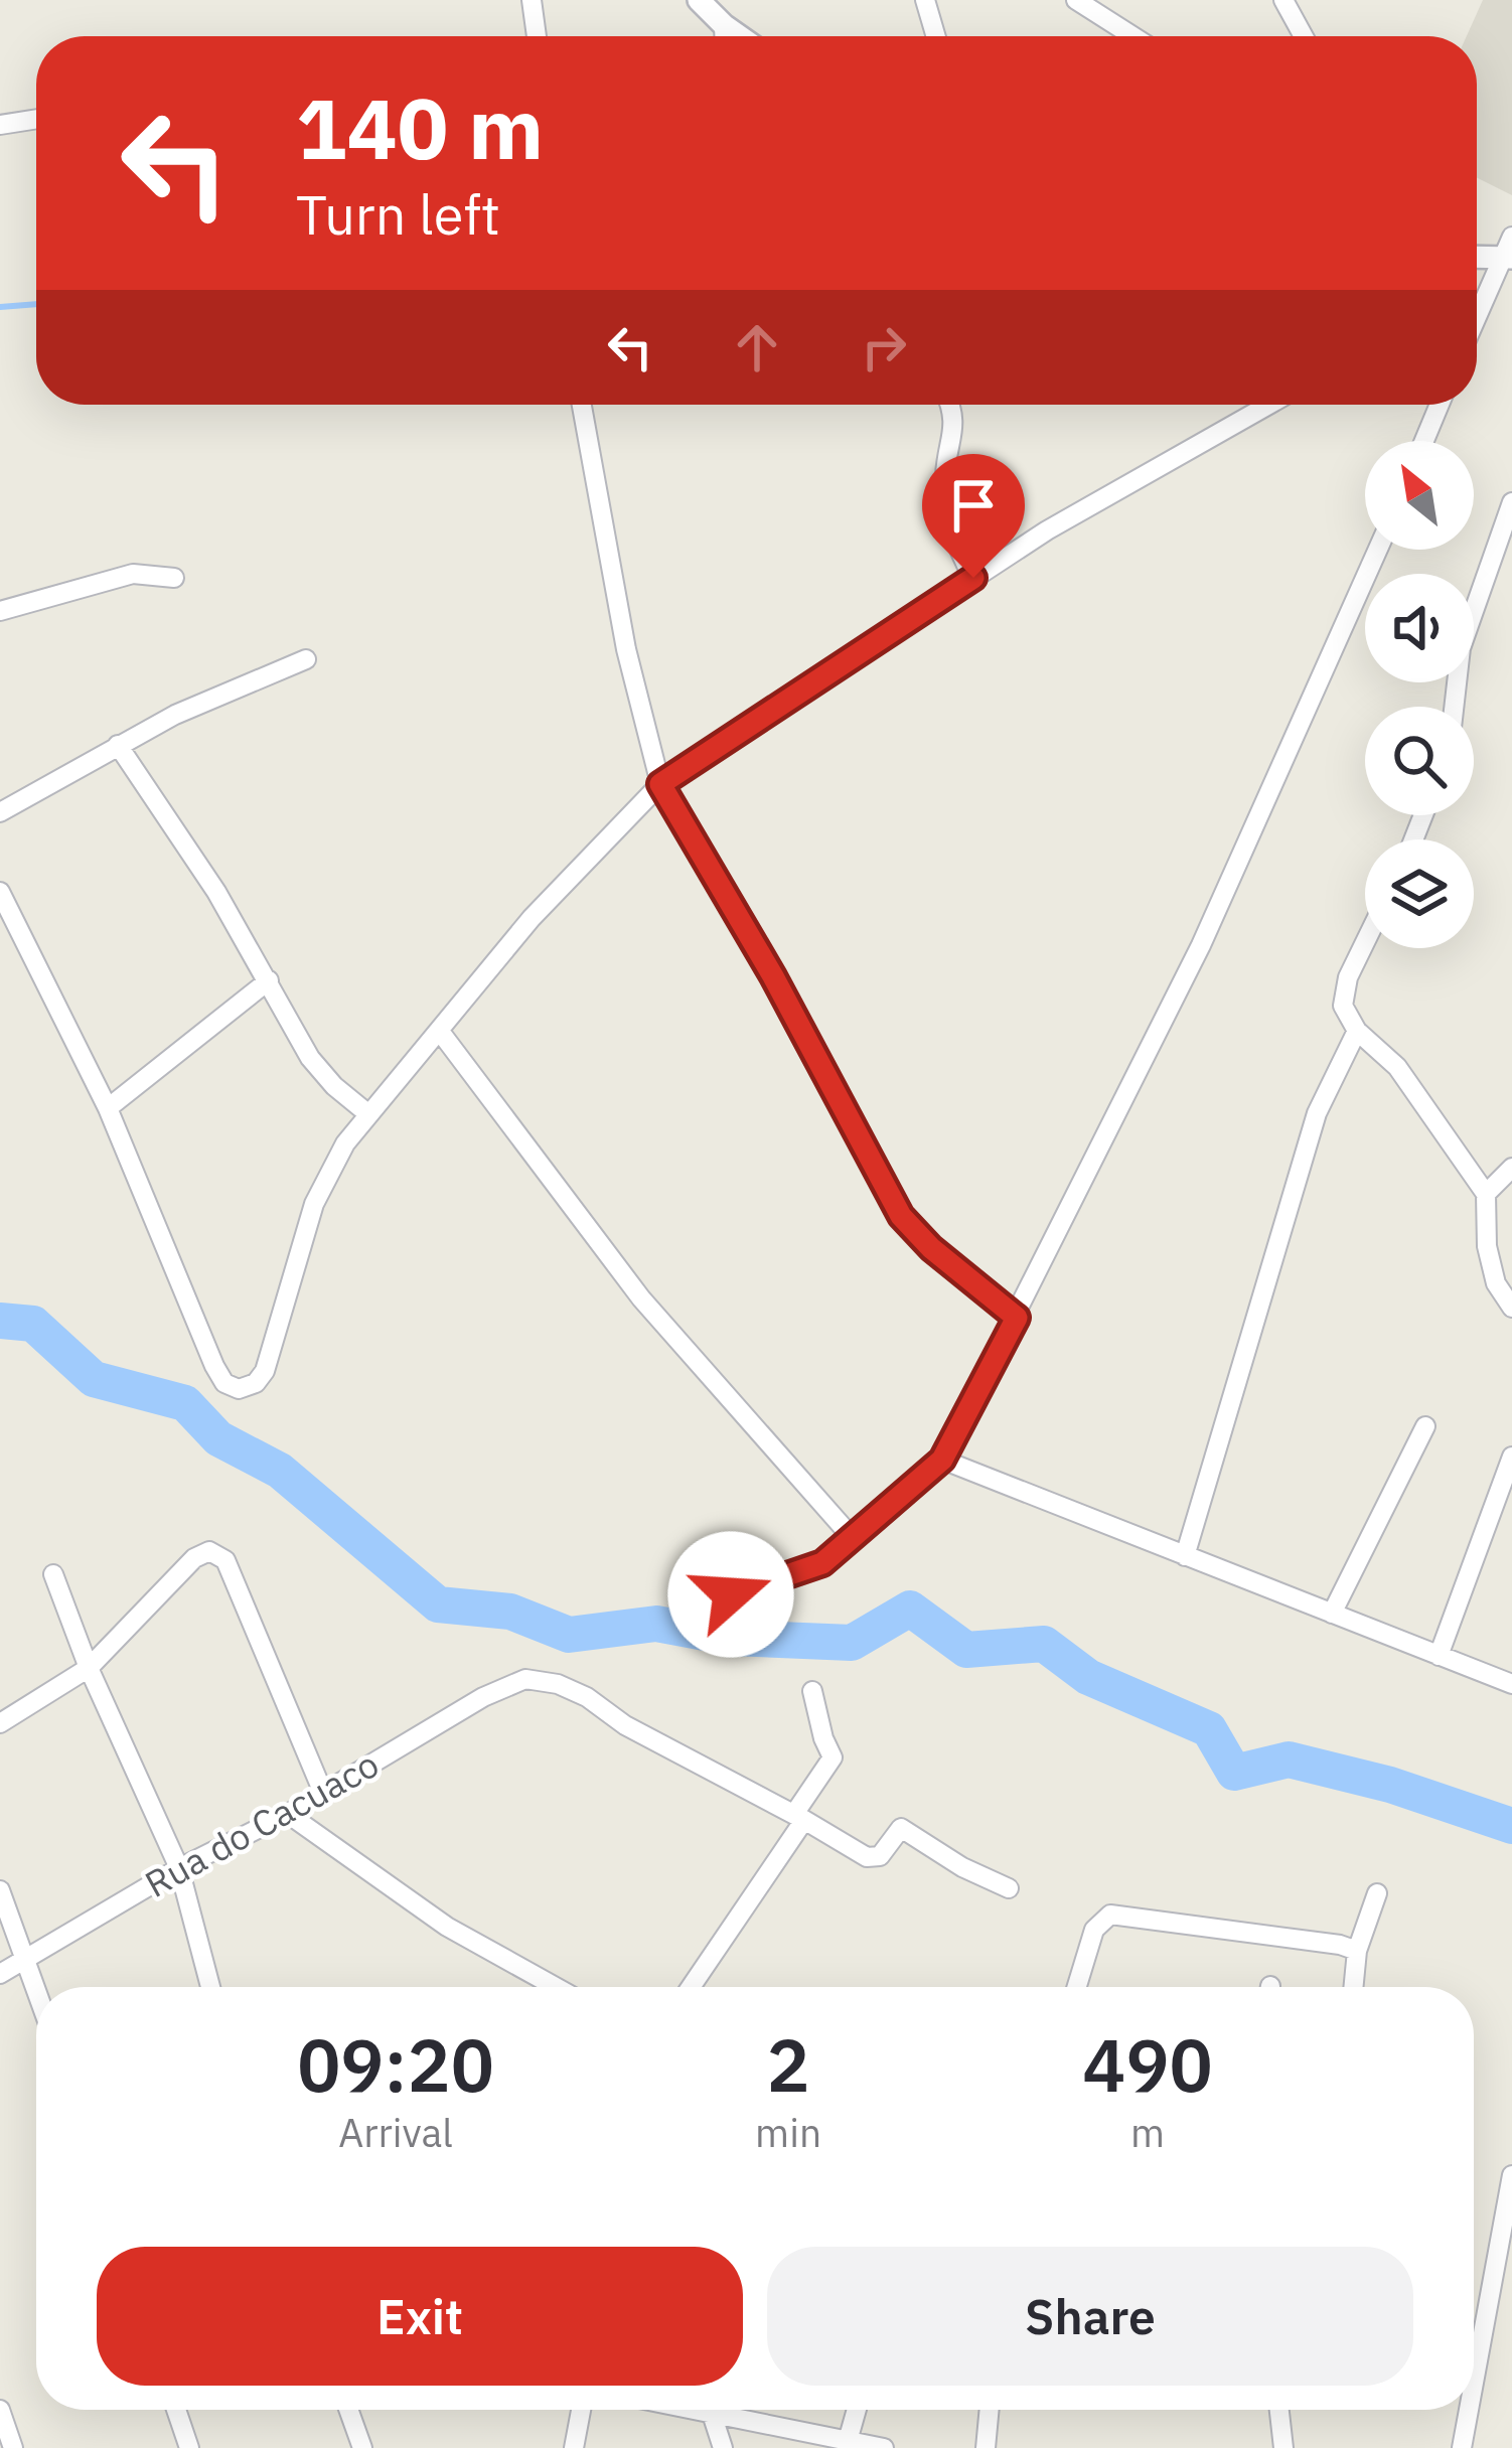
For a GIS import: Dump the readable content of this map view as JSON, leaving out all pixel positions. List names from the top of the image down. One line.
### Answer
{"streets":{"street":["Rua do Cacuaco"]},"north":"top left","page":{"turn":["140 m","Turn left"],"eta":["09:20","Arrival","2","min","490","m"],"buttons":["Exit","Share"]}}
